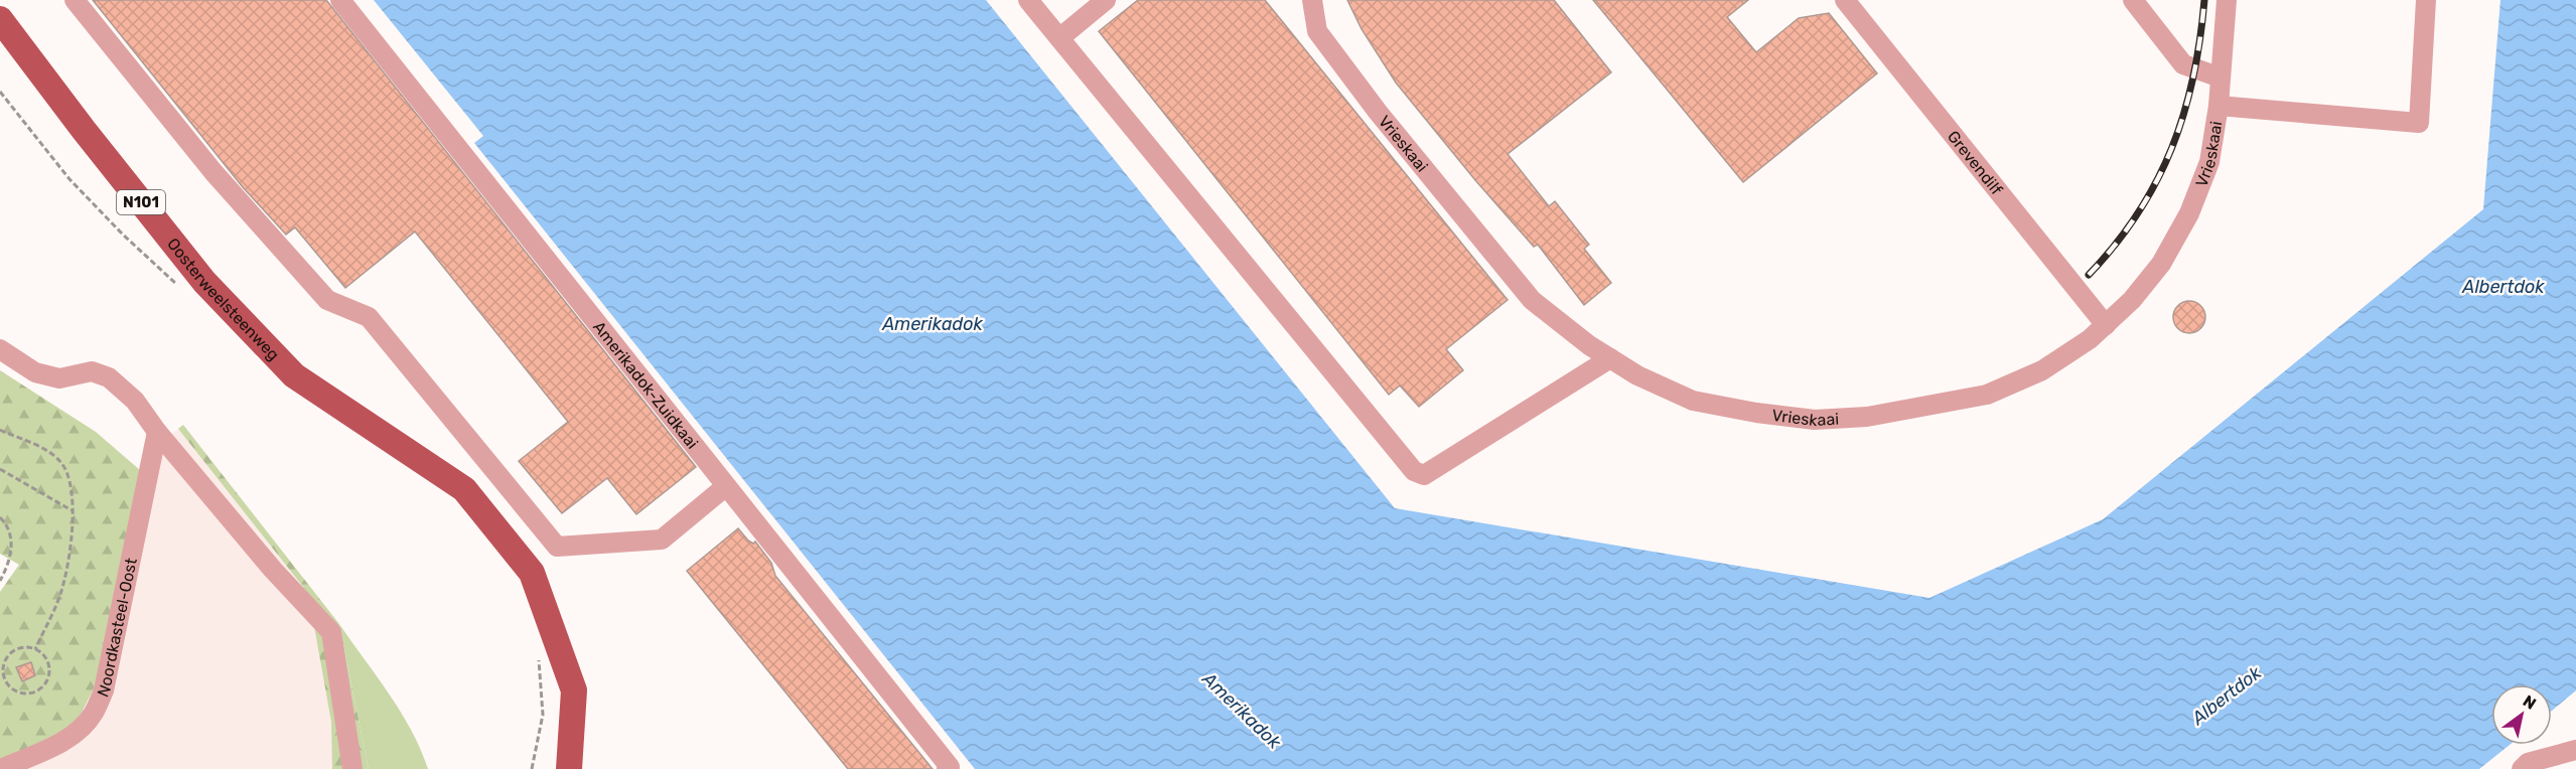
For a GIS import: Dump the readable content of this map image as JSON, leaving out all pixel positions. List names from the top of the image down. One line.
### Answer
{"streets":{"main road":["N101","Oosterweelsteenweg"],"street":["Vrieskaai","Grevendilf","Amerikadok-Zuidkaai","Noordkasteel-Oost"]},"crossings":[["Vrieskaai","Grevendilf"]],"water":["Albertdok","Amerikadok"],"north":"top right"}
